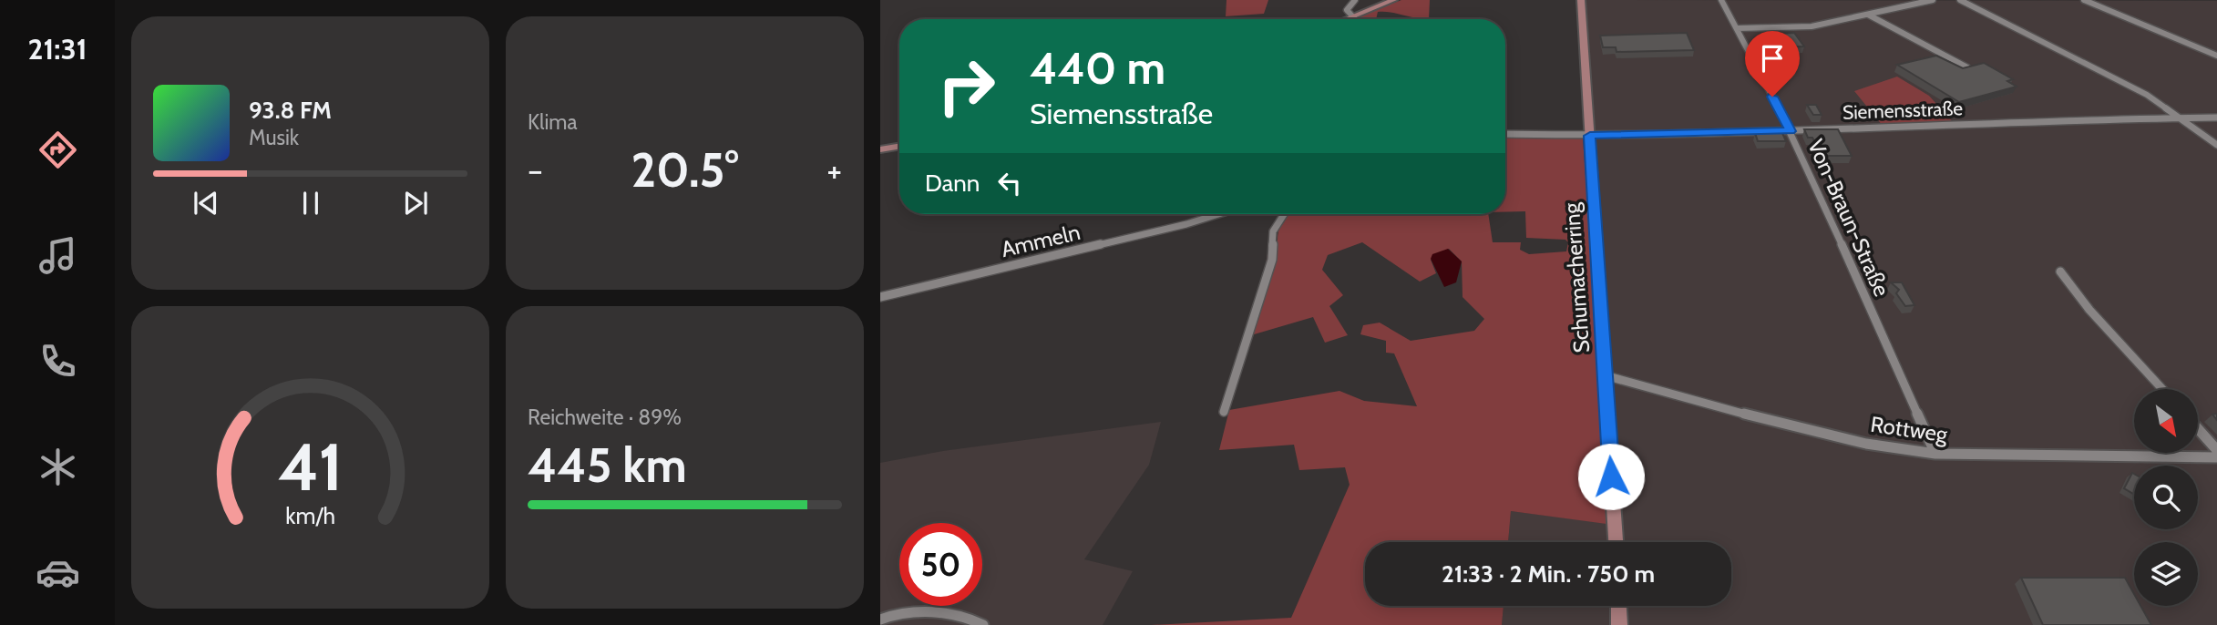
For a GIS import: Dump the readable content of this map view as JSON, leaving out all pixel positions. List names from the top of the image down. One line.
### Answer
{"streets":{"main road":["Schumacherring"],"street":["Siemensstraße","Von-Braun-Straße","Ammeln","Rottweg"]},"crossings":[["Siemensstraße","Von-Braun-Straße"],["Siemensstraße","Schumacherring"],["Von-Braun-Straße","Rottweg"],["Schumacherring","Rottweg"]],"north":"bottom right","page":{"tabs":"21:31","tile":["Klima",["Reichweite · 89%","445 km"]],"turn":["440 m","Siemensstraße"],"song":["93.8 FM","Musik"],"heat":["−","20.5°","+"],"then":"Dann","limit":"50","trip":"21:33 · 2 Min. · 750 m","gauge":["41","km/h"]}}
